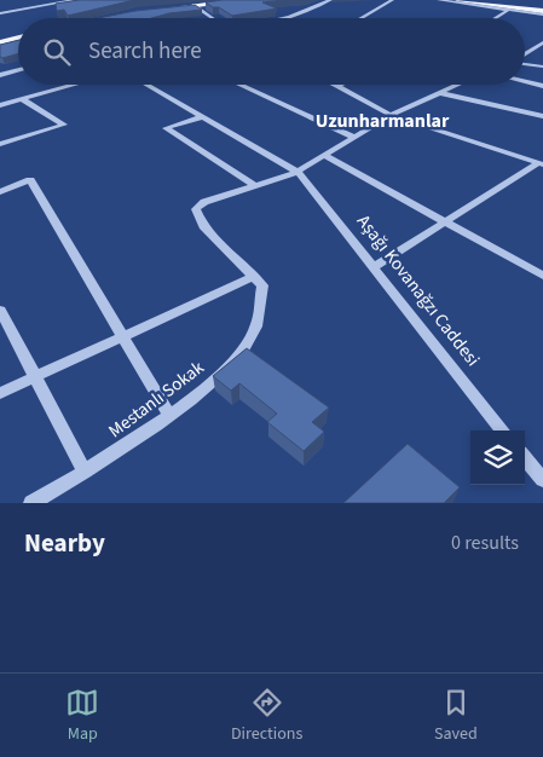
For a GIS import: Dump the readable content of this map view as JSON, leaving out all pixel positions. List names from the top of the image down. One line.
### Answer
{"streets":{"street":["Aşağı Kovanağzı Caddesi","Mestanlı Sokak"]},"districts":["Uzunharmanlar"],"page":{"search":"Search here","heading":["Nearby","0 results"],"nav":["Map","Directions","Saved"]}}
